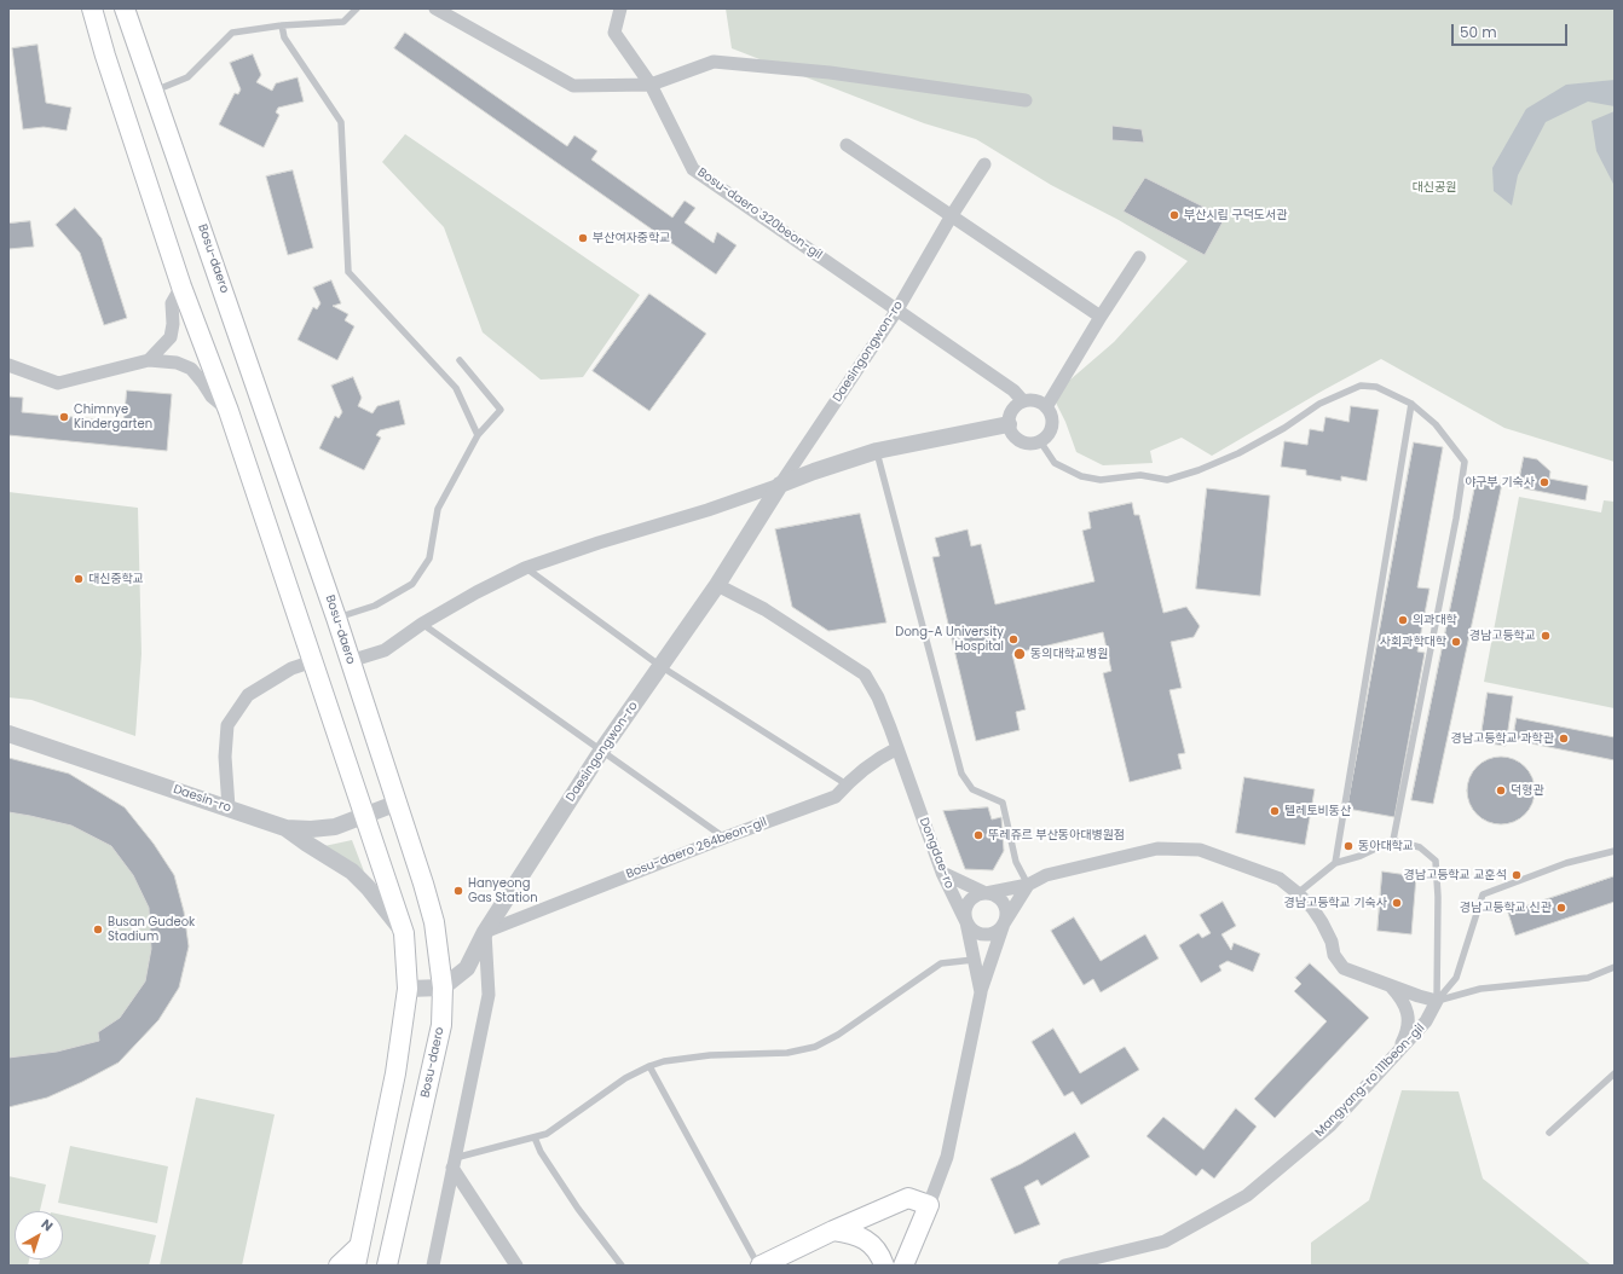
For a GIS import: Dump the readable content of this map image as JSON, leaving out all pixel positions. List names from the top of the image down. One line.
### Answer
{"streets":{"main road":["Bosu-daero"],"street":["Bosu-daero 320beon-gil","Daesingongwon-ro","Daesin-ro","Bosu-daero 264beon-gil","Dongdae-ro","Mangyang-ro 111beon-gil"]},"crossings":[["Bosu-daero 320beon-gil","Daesingongwon-ro"],["Bosu-daero","Daesingongwon-ro"],["Bosu-daero","Daesin-ro"],["Daesingongwon-ro","Bosu-daero 264beon-gil"],["Daesingongwon-ro","Dongdae-ro"],["Bosu-daero 264beon-gil","Dongdae-ro"]],"parks":["대신공원"],"places":["부산시립 구덕도서관","부산여자중학교","Chimnye Kindergarten","야구부 기숙사","대신중학교","의과대학","경남고등학교","Dong-A University Hospital","사회과학대학","동의대학교병원","경남고등학교 과학관","덕형관","텔레토비동산","뚜레쥬르 부산동아대병원점","동아대학교","경남고등학교 교훈석","Hanyeong Gas Station","경남고등학교 기숙사","경남고등학교 신관","Busan Gudeok Stadium"],"scale_bar":"50 m","north":"top right"}
